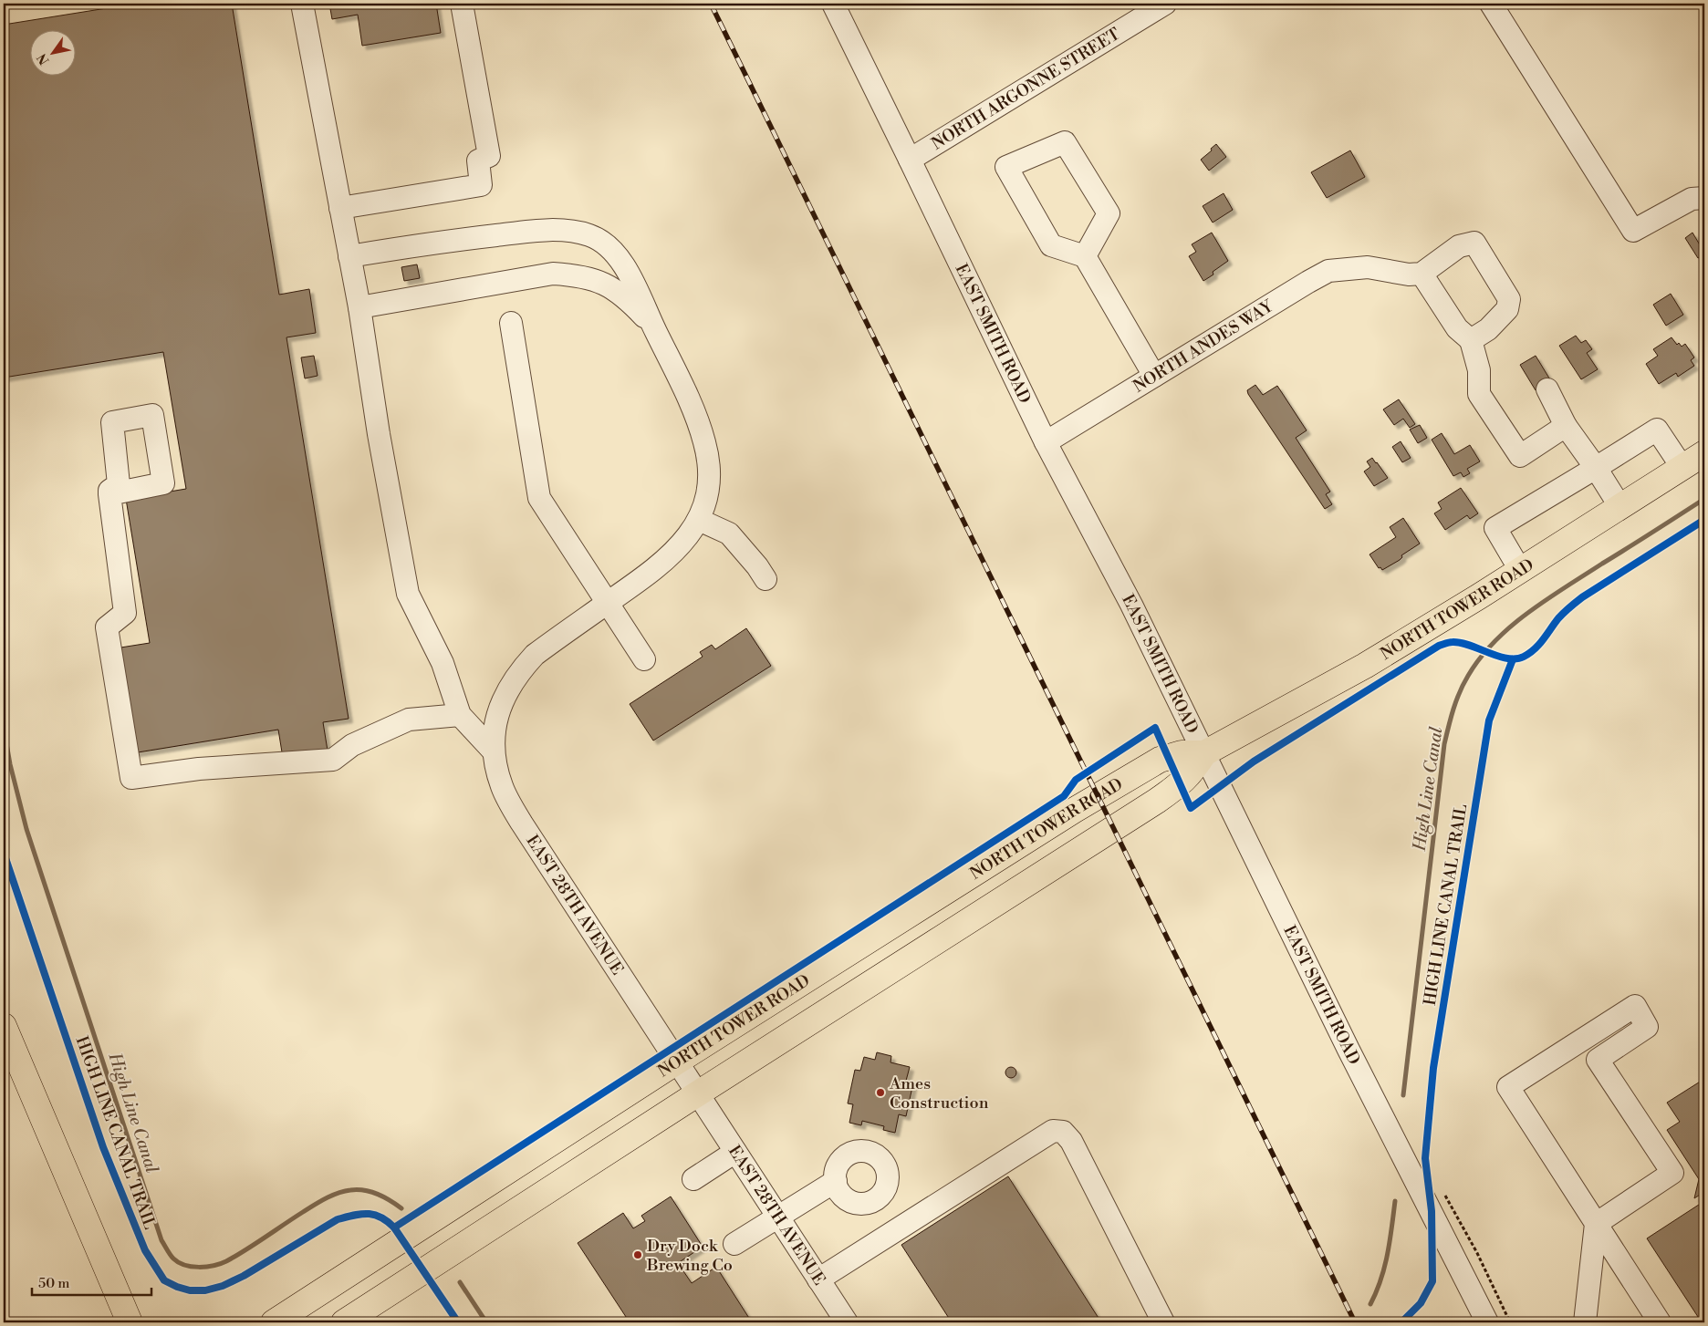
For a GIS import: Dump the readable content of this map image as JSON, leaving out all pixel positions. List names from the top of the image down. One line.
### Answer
{"streets":{"main road":["NORTH TOWER ROAD"],"street":["NORTH ARGONNE STREET","EAST SMITH ROAD","NORTH ANDES WAY","EAST 28TH AVENUE"],"cycle path":["HIGH LINE CANAL TRAIL"]},"crossings":[["NORTH ARGONNE STREET","EAST SMITH ROAD"],["EAST SMITH ROAD","NORTH ANDES WAY"],["EAST SMITH ROAD","NORTH TOWER ROAD"],["NORTH TOWER ROAD","EAST 28TH AVENUE"]],"water":["High Line Canal"],"places":["Ames Construction","Dry Dock Brewing Co"],"scale_bar":"50 m","north":"bottom left"}
